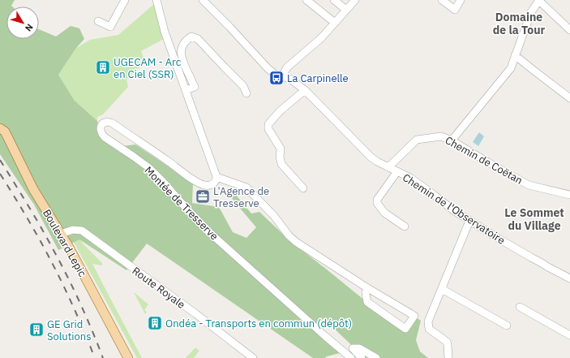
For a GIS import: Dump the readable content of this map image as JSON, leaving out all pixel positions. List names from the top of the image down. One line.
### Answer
{"streets":{"main road":["Boulevard Lepic"],"street":["Chemin de Coëtan","Montée de Tresserve","Chemin de l'Observatoire","Route Royale"]},"crossings":[["Chemin de Coëtan","Chemin de l'Observatoire"],["Boulevard Lepic","Route Royale"]],"districts":["Domaine de la Tour","Le Sommet du Village"],"places":{"building":["UGECAM - Arc en Ciel (SSR)","Ondéa - Transports en commun (dépôt)","GE Grid Solutions"],"bus stop":["La Carpinelle"],"office":["L'Agence de Tresserve"]},"north":"bottom right"}
